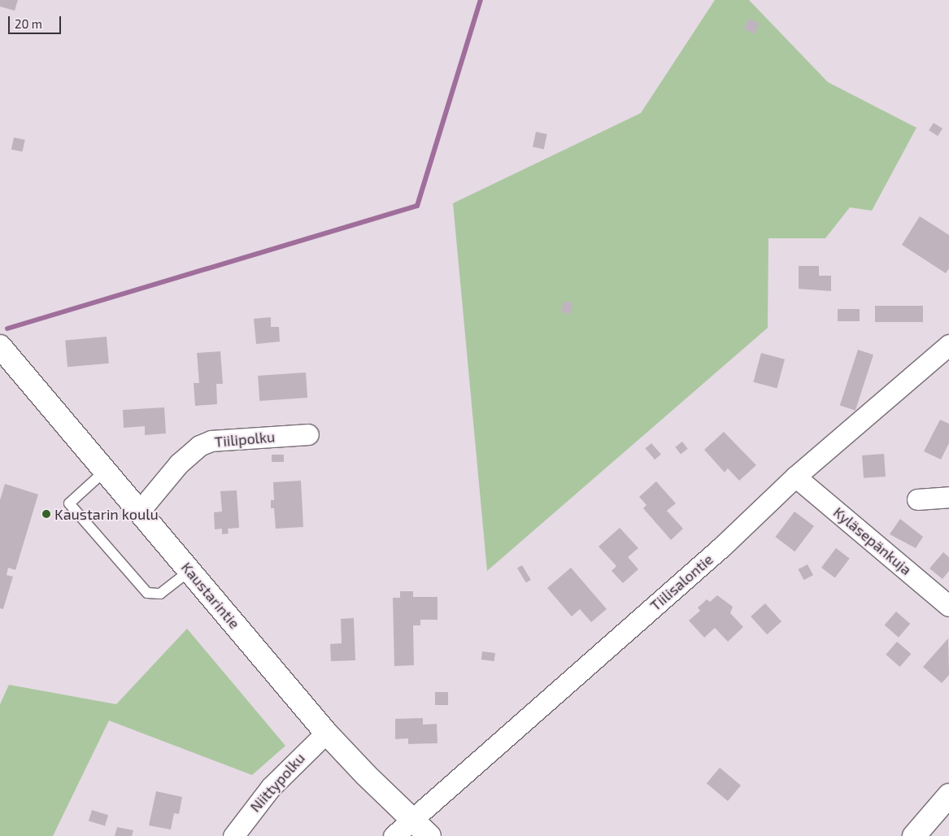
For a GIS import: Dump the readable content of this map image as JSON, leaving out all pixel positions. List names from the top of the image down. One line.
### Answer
{"streets":{"street":["Tiilipolku","Kyläsepänkuja","Tiilisalontie","Kaustarintie","Niittypolku"]},"crossings":[["Tiilipolku","Kaustarintie"],["Kyläsepänkuja","Tiilisalontie"],["Tiilisalontie","Kaustarintie"],["Kaustarintie","Niittypolku"]],"places":["Kaustarin koulu"],"scale_bar":"20 m"}
